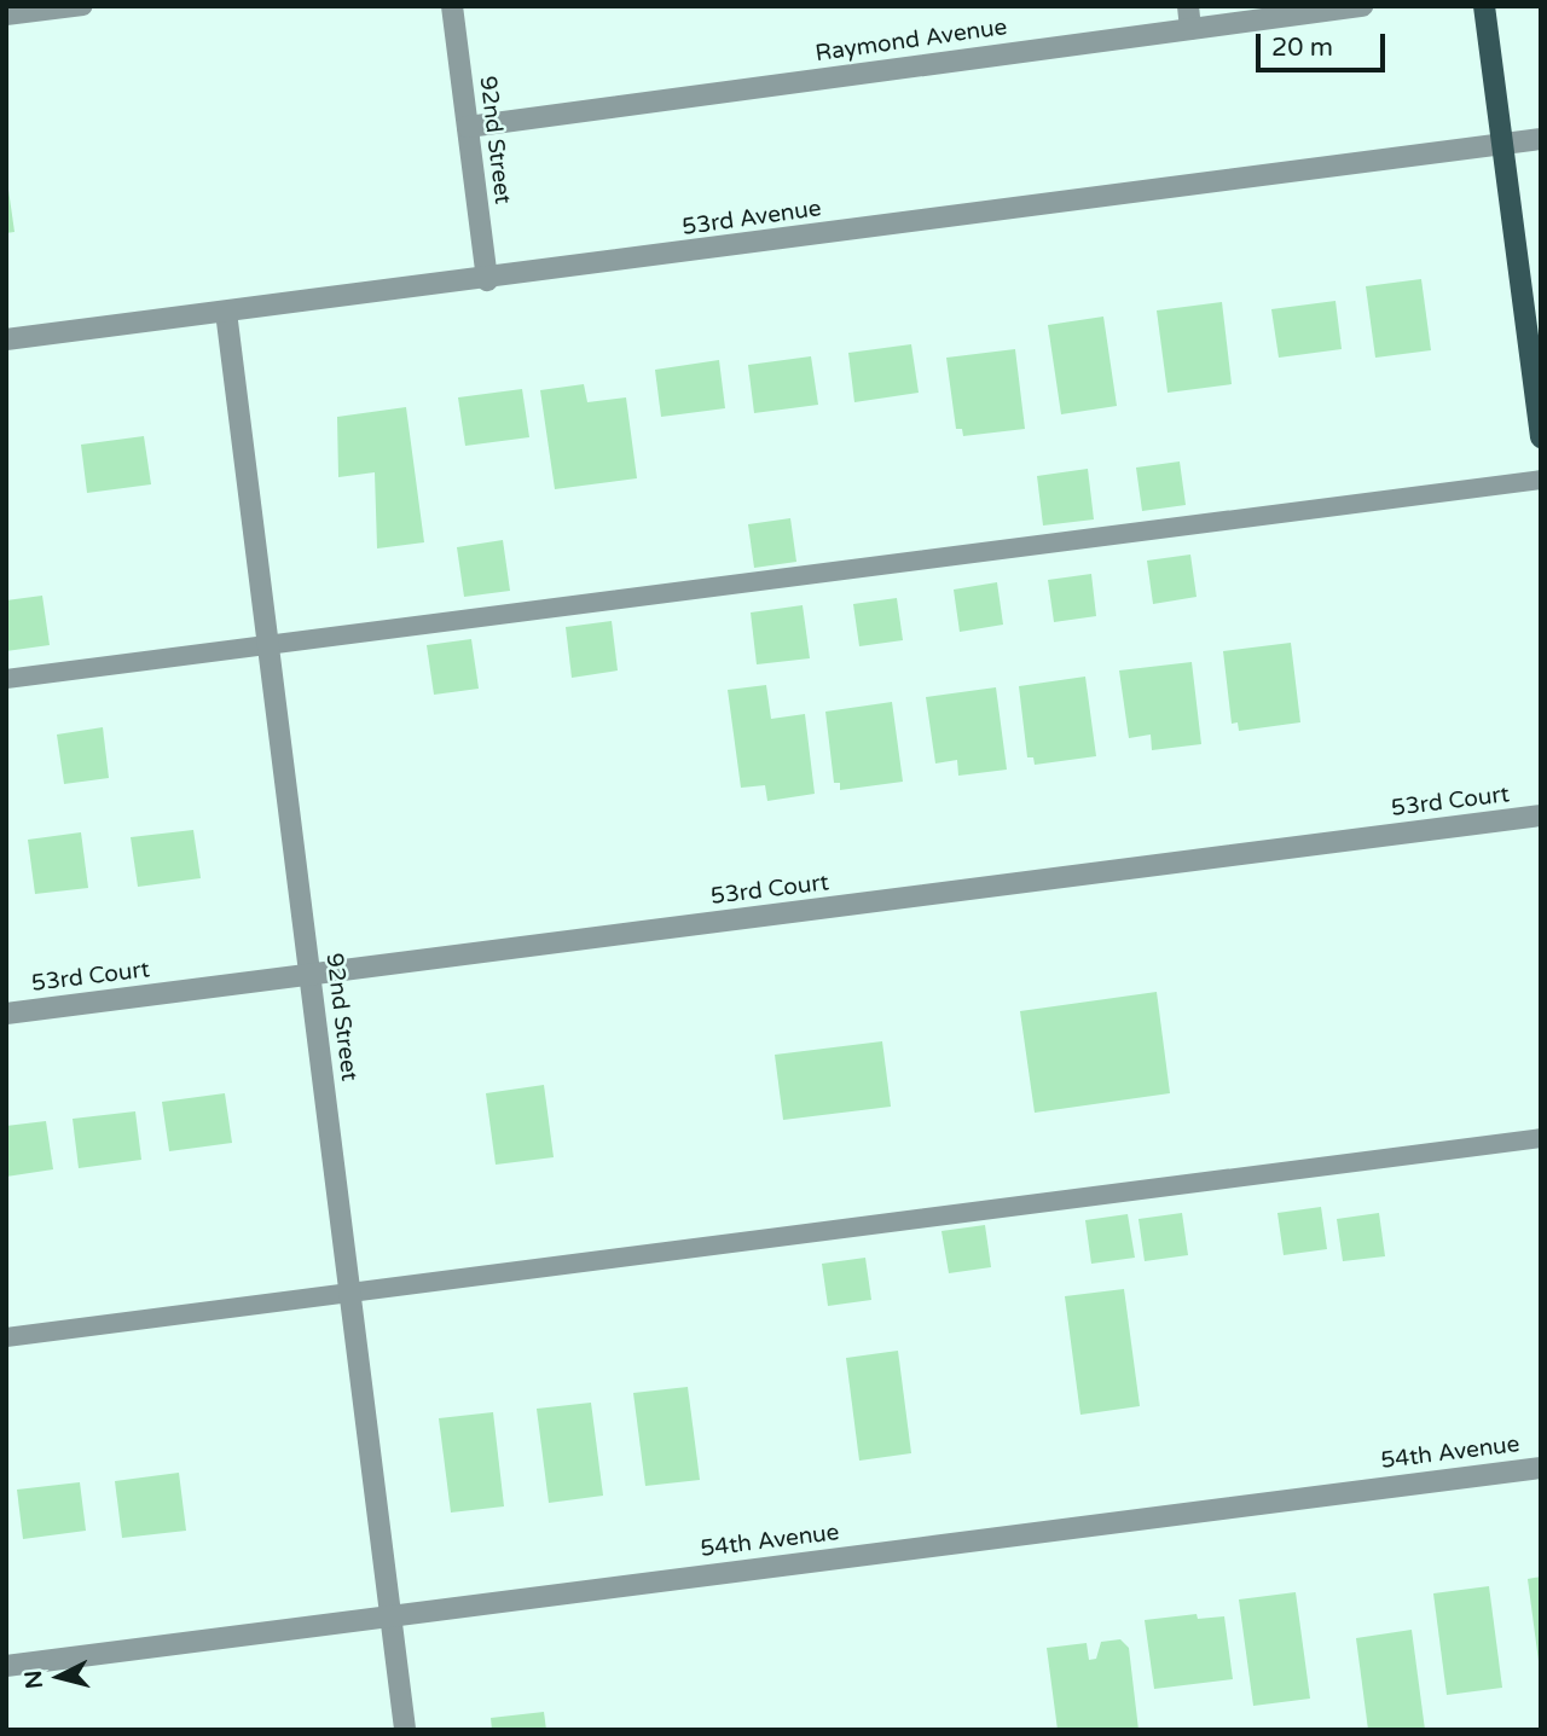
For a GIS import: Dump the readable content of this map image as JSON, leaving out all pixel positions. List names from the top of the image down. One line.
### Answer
{"streets":{"street":["Raymond Avenue","92nd Street","53rd Avenue","53rd Court","54th Avenue"]},"crossings":[["Raymond Avenue","92nd Street"],["92nd Street","53rd Avenue"],["92nd Street","53rd Court"],["92nd Street","54th Avenue"]],"scale_bar":"20 m","north":"left"}
